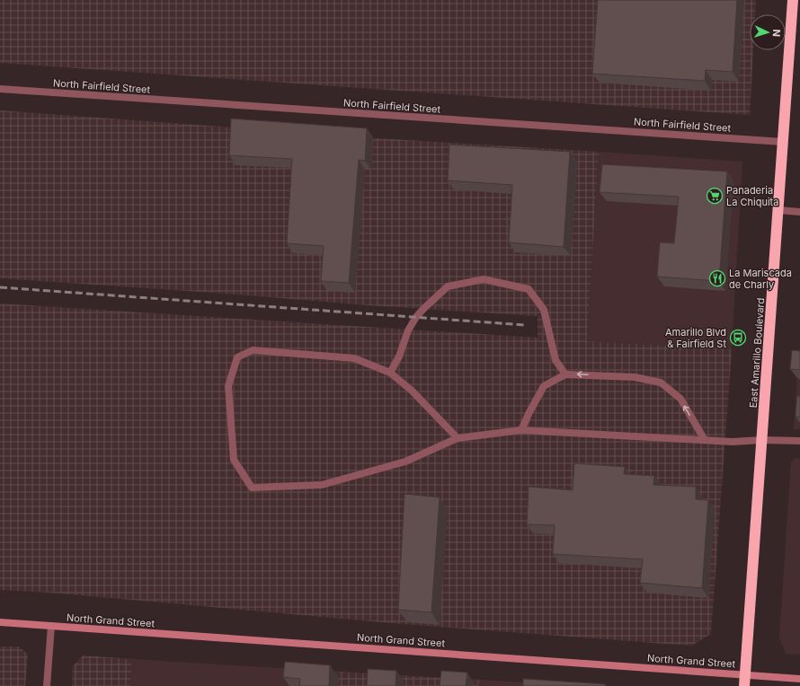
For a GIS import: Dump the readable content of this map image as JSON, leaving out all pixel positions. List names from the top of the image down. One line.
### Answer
{"streets":{"highway":["East Amarillo Boulevard"],"main road":["North Grand Street"],"street":["North Fairfield Street"]},"crossings":[["North Fairfield Street","East Amarillo Boulevard"],["East Amarillo Boulevard","North Grand Street"]],"places":{"supermarket":["Panaderia La Chiquita"],"restaurant":["La Mariscada de Charly"],"bus stop":["Amarillo Blvd & Fairfield St"]},"north":"right"}
